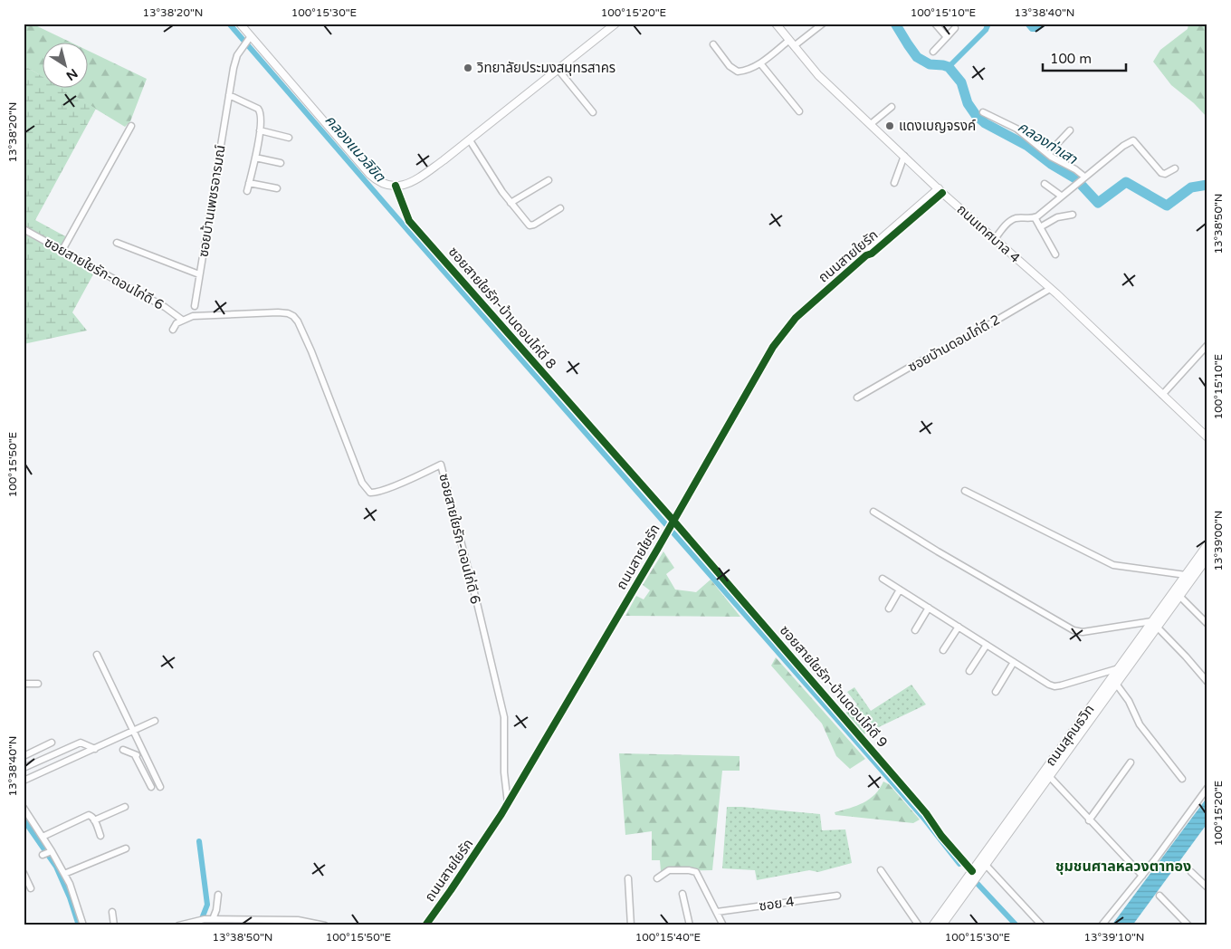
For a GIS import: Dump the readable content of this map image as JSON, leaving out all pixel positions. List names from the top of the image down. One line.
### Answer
{"streets":{"main road":["ถนนสุคนธวิท"],"street":["ซอยบ้านเพชรอารมณ์","ถนนเทศบาล 4","ถนนสายใยรัก","ซอยสายใยรัก-ดอนไก่ดี 6","ซอยสายใยรัก-บ้านดอนไก่ดี 8","ซอยบัานดอนไก่ดี 2","ซอยสายใยรัก-บ้านดอนไก่ดี 9","ซอย 4"]},"crossings":[["ถนนเทศบาล 4","ถนนสายใยรัก"],["ถนนเทศบาล 4","ซอยบัานดอนไก่ดี 2"],["ถนนสายใยรัก","ซอยสายใยรัก-ดอนไก่ดี 6"],["ถนนสายใยรัก","ซอยสายใยรัก-บ้านดอนไก่ดี 8"],["ถนนสายใยรัก","ซอยสายใยรัก-บ้านดอนไก่ดี 9"],["ซอยสายใยรัก-บ้านดอนไก่ดี 8","ซอยสายใยรัก-บ้านดอนไก่ดี 9"],["ซอยสายใยรัก-บ้านดอนไก่ดี 9","ถนนสุคนธวิท"]],"districts":["ชุมชนศาลหลวงตาทอง"],"water":["คลองท่าเสา","คลองแนวลิขิต"],"places":["วิทยาลัยประมงสมุทรสาคร","แดงเบญจรงค์"],"scale_bar":"100 m","north":"bottom right","coordinates":["13°38'20\"N","100°15'30\"E","100°15'20\"E","100°15'10\"E","13°38'40\"N","13°38'50\"N","100°15'50\"E","13°39'00\"N","100°15'40\"E","13°39'10\"N"]}
